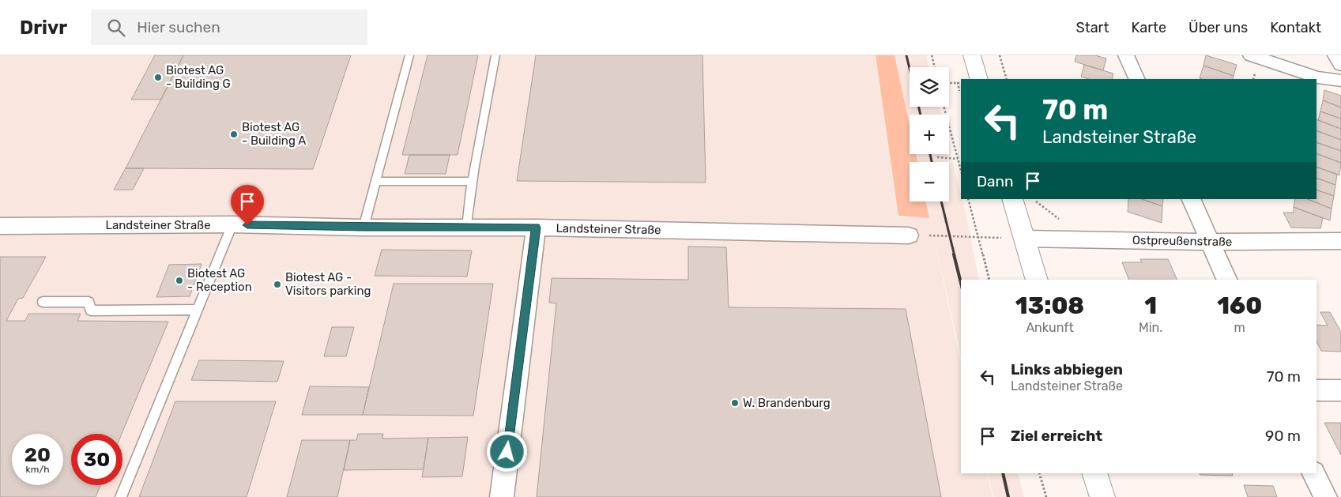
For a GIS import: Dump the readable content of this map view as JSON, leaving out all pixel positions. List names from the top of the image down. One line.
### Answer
{"streets":{"street":["Landsteiner Straße","Ostpreußenstraße"]},"places":["Biotest AG - Building G","Biotest AG - Building A","Biotest AG - Reception","Biotest AG - Visitors parking","W. Brandenburg"],"page":{"header":"Drivr","search":"Hier suchen","nav":["Start","Karte","Über uns","Kontakt"],"map_buttons":["+","−"],"turn":["70 m","Landsteiner Straße"],"then":"Dann","eta":["13:08","Ankunft","1","Min.","160","m"],"list":[{"name":"Links abbiegen","note":"Landsteiner Straße","value":"70 m"},{"name":"Ziel erreicht","value":"90 m"}],"speed":"20 km/h","limit":"30"}}
